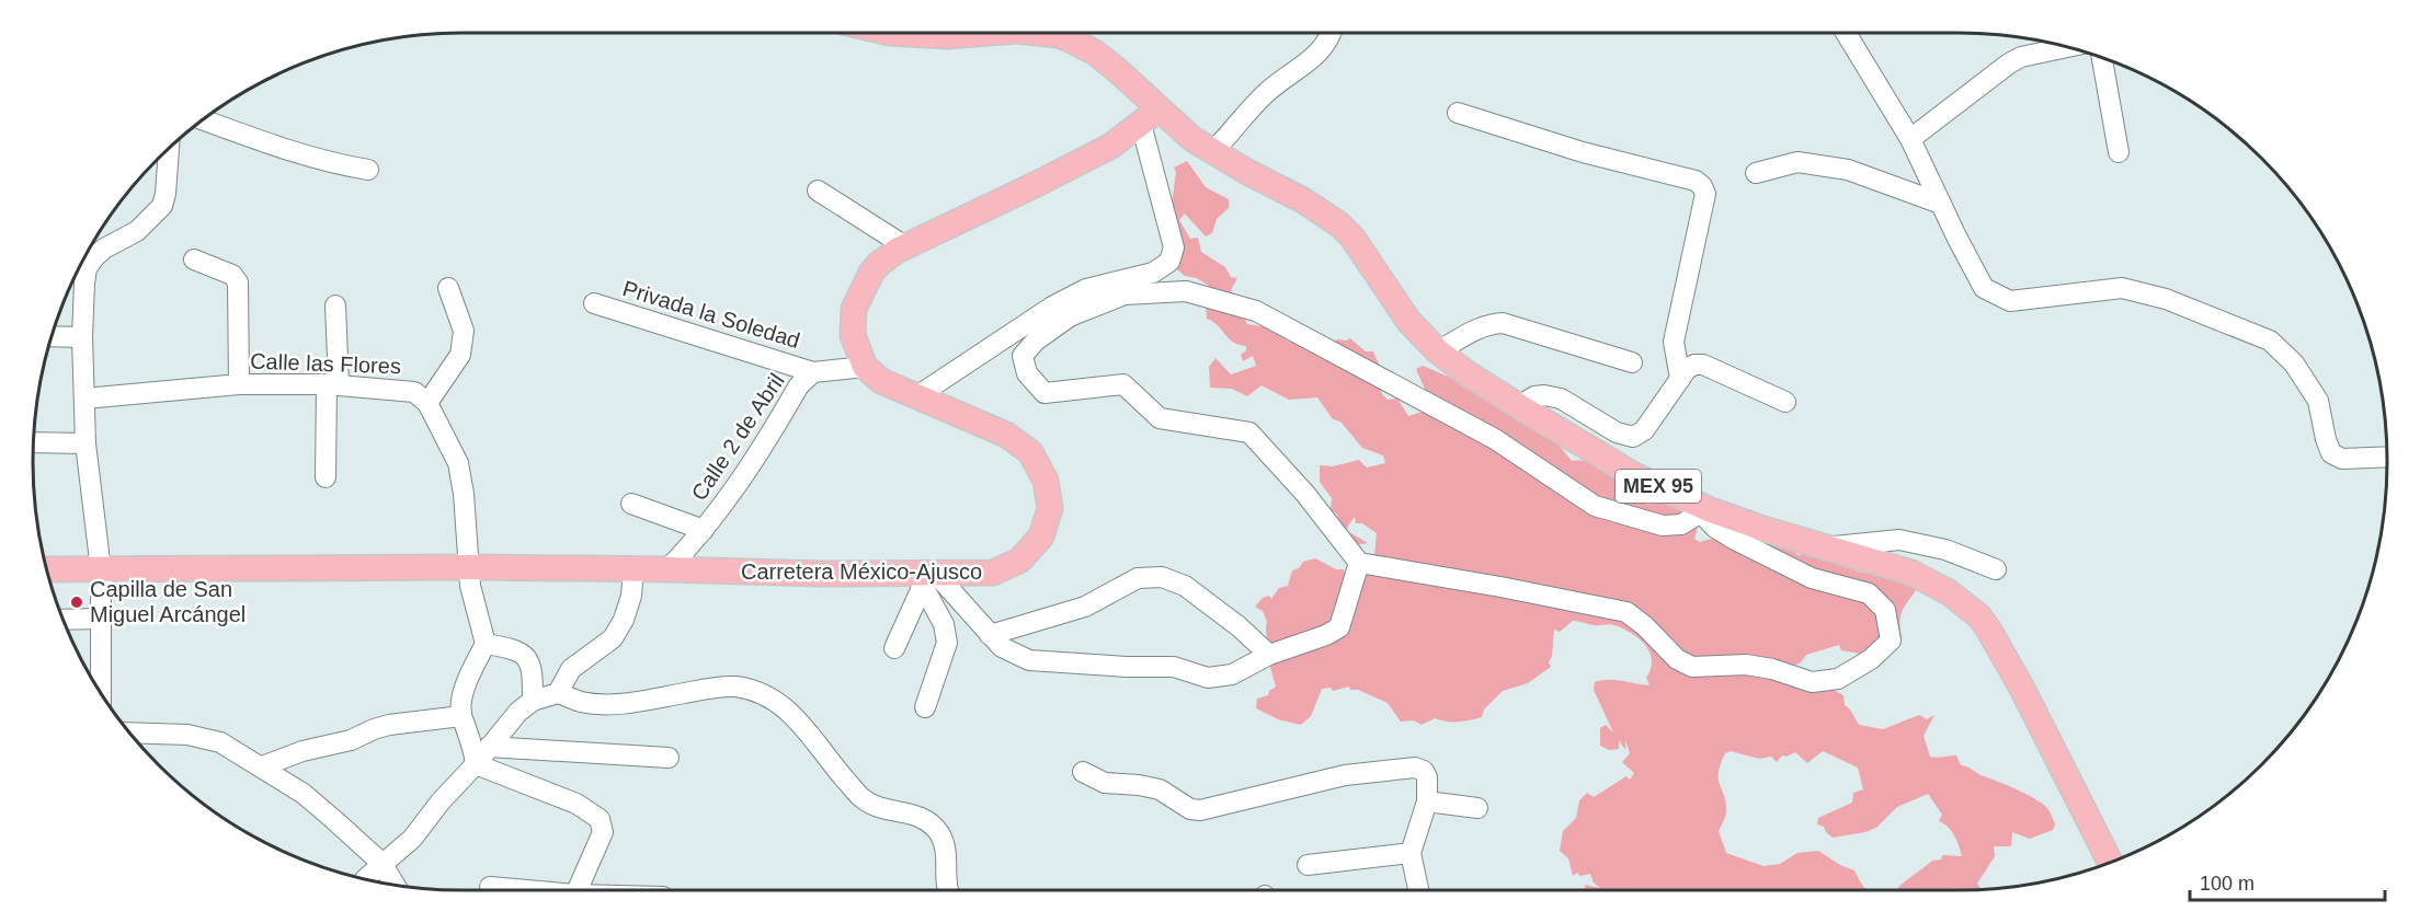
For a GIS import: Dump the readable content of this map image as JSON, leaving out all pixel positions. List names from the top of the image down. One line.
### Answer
{"streets":{"main road":["MEX 95","Carretera México-Ajusco"],"street":["Privada la Soledad","Calle las Flores","Calle 2 de Abril"]},"crossings":[["Privada la Soledad","Calle 2 de Abril"],["Calle 2 de Abril","Carretera México-Ajusco"]],"places":["Capilla de San Miguel Arcángel"],"scale_bar":"100 m"}
